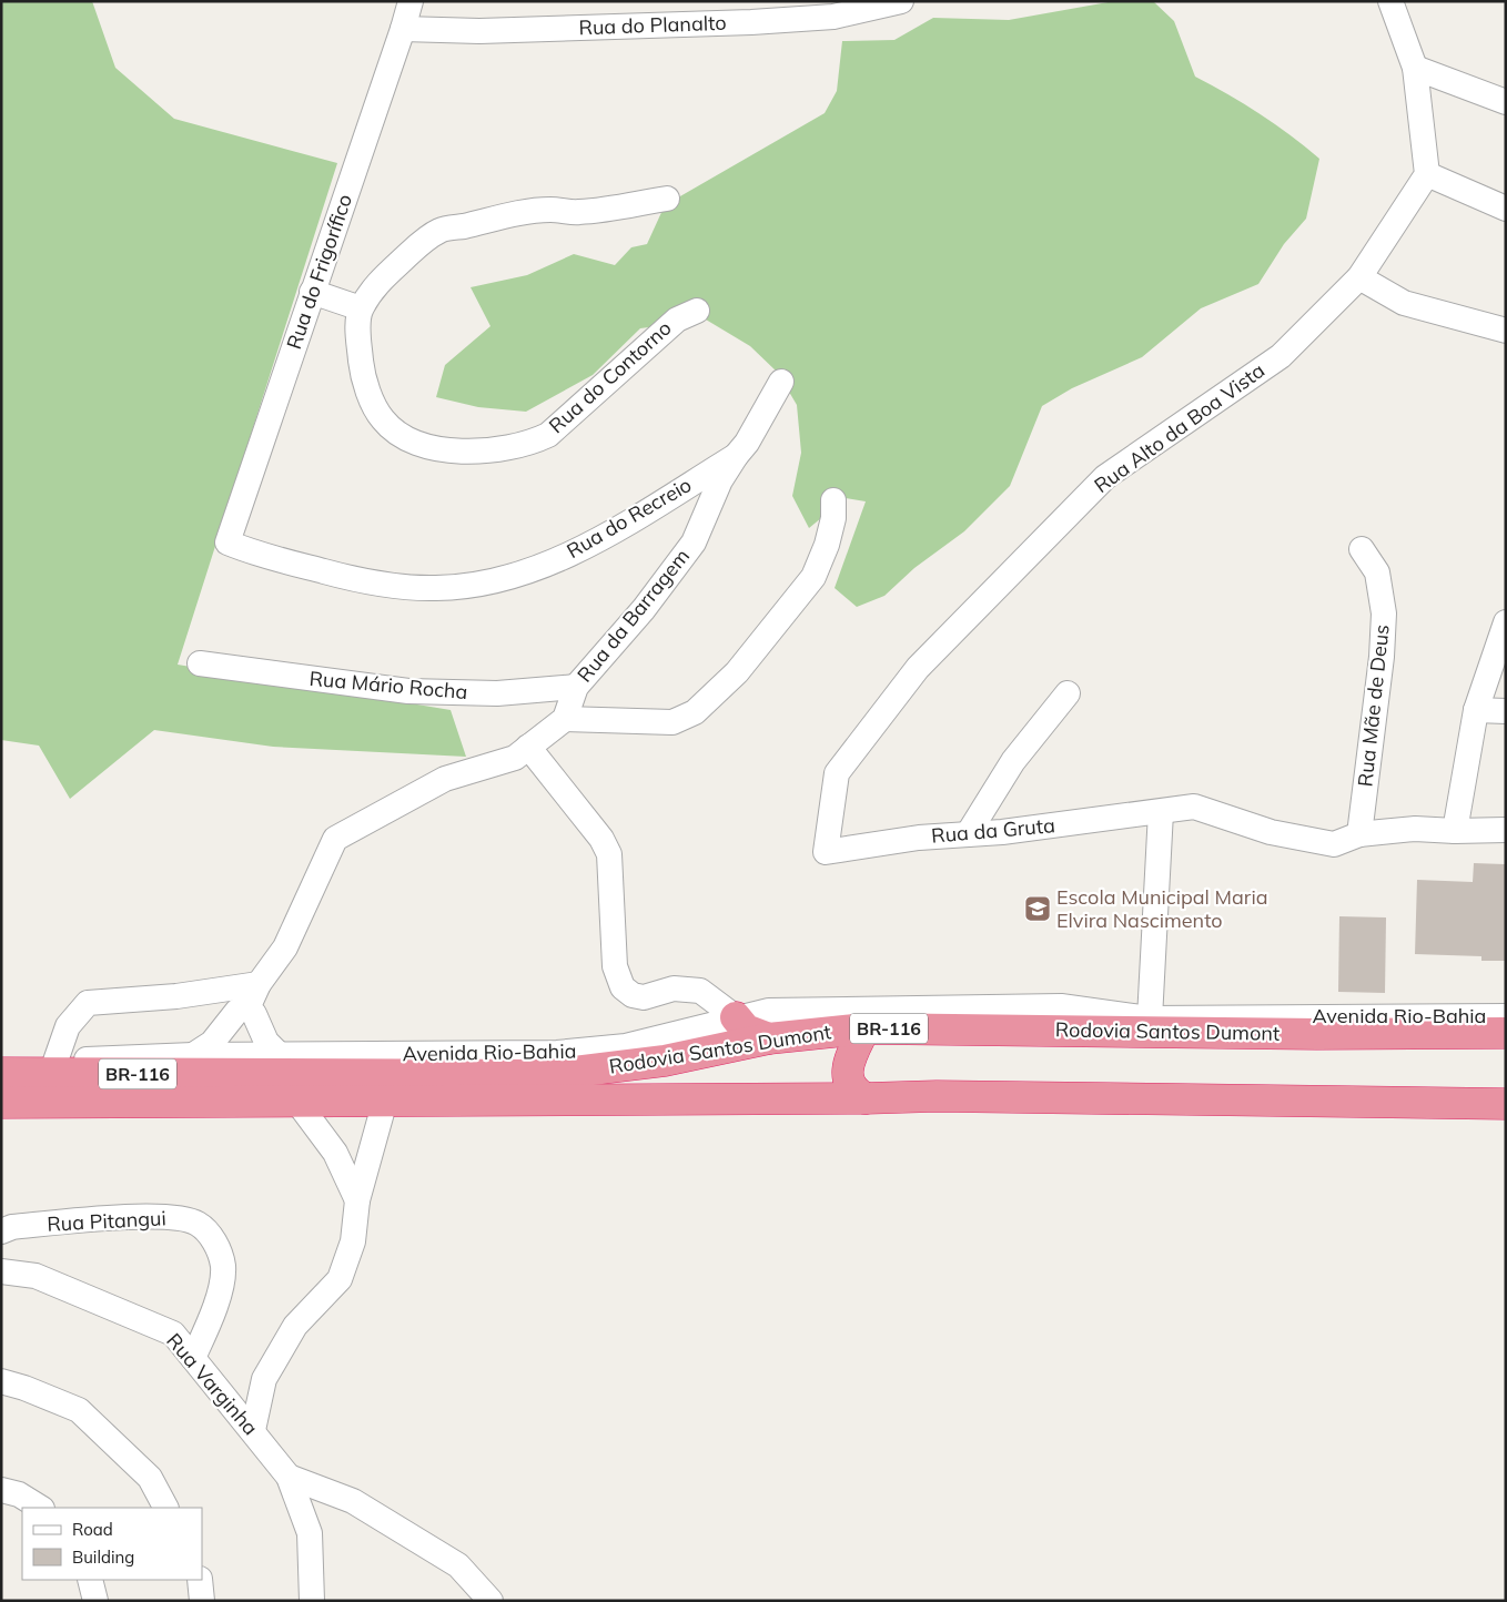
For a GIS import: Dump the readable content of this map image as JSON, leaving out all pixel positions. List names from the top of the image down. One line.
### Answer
{"streets":{"highway":["BR-116","Rodovia Santos Dumont"],"street":["Rua do Planalto","Rua do Frigorífico","Rua do Contorno","Rua Alto da Boa Vista","Rua do Recreio","Rua da Barragem","Rua Mário Rocha","Rua Mãe de Deus","Rua da Gruta","Avenida Rio-Bahia","Rua Pitangui","Rua Varginha"]},"crossings":[["Rua do Planalto","Rua do Frigorífico"],["Rua do Frigorífico","Rua do Recreio"],["Rua Alto da Boa Vista","Rua da Gruta"],["Rua do Recreio","Rua da Barragem"],["Rua da Barragem","Rua Mário Rocha"],["Rua Mãe de Deus","Rua da Gruta"],["Avenida Rio-Bahia","Rodovia Santos Dumont"],["Rua Pitangui","Rua Varginha"]],"places":{"school or university":["Escola Municipal Maria Elvira Nascimento"]},"legend":["Road","Building"]}
